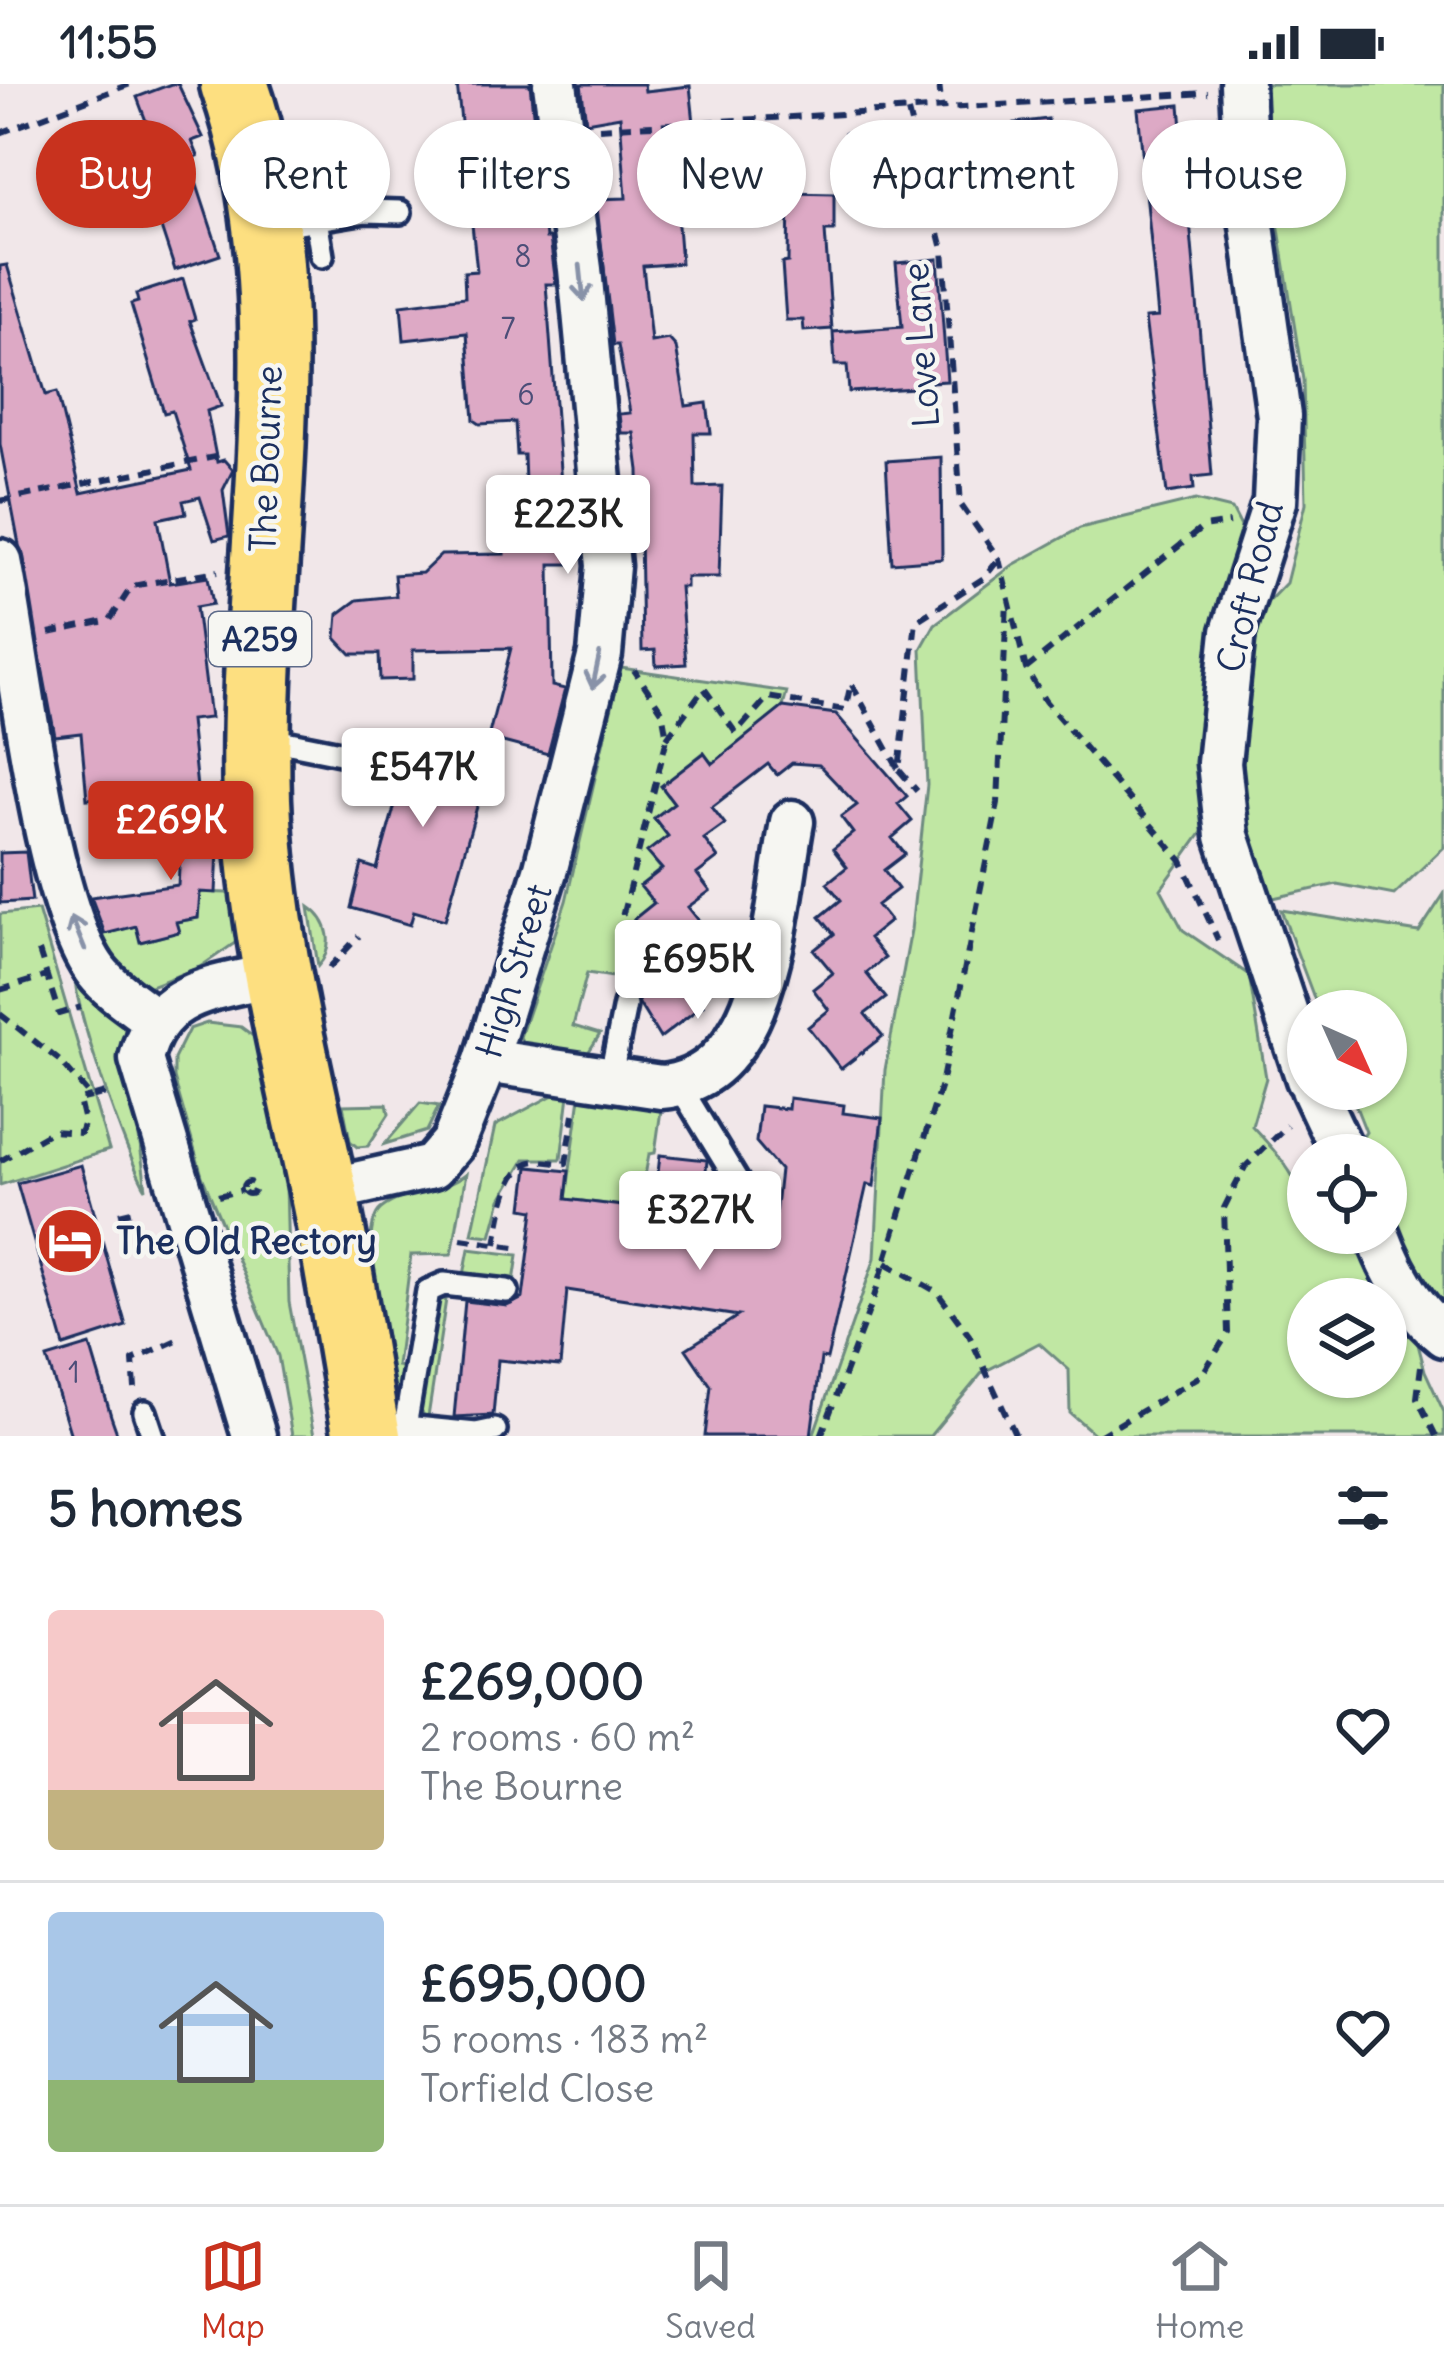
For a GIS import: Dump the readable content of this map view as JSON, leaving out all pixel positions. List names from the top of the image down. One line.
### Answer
{"streets":{"highway":["The Bourne","A259"],"street":["Croft Road","High Street"],"path":["Love Lane"]},"crossings":[["The Bourne","A259"],["The Bourne","High Street"],["A259","High Street"]],"one_way":["High Street"],"places":{"hotel":["The Old Rectory"]},"house_numbers":["8","7","6","1"],"north":"bottom right","page":{"status":"11:55","chip":["Buy","Rent","Filters","New","Apartment","House"],"price":["£223K","£547K","£269K","£695K","£327K"],"heading":"5 homes","list":[{"name":"£269,000","note":"2 rooms · 60 m² · The Bourne"},{"name":"£695,000","note":"5 rooms · 183 m² · Torfield Close"}],"tabs":["Map","Saved","Home"]}}
